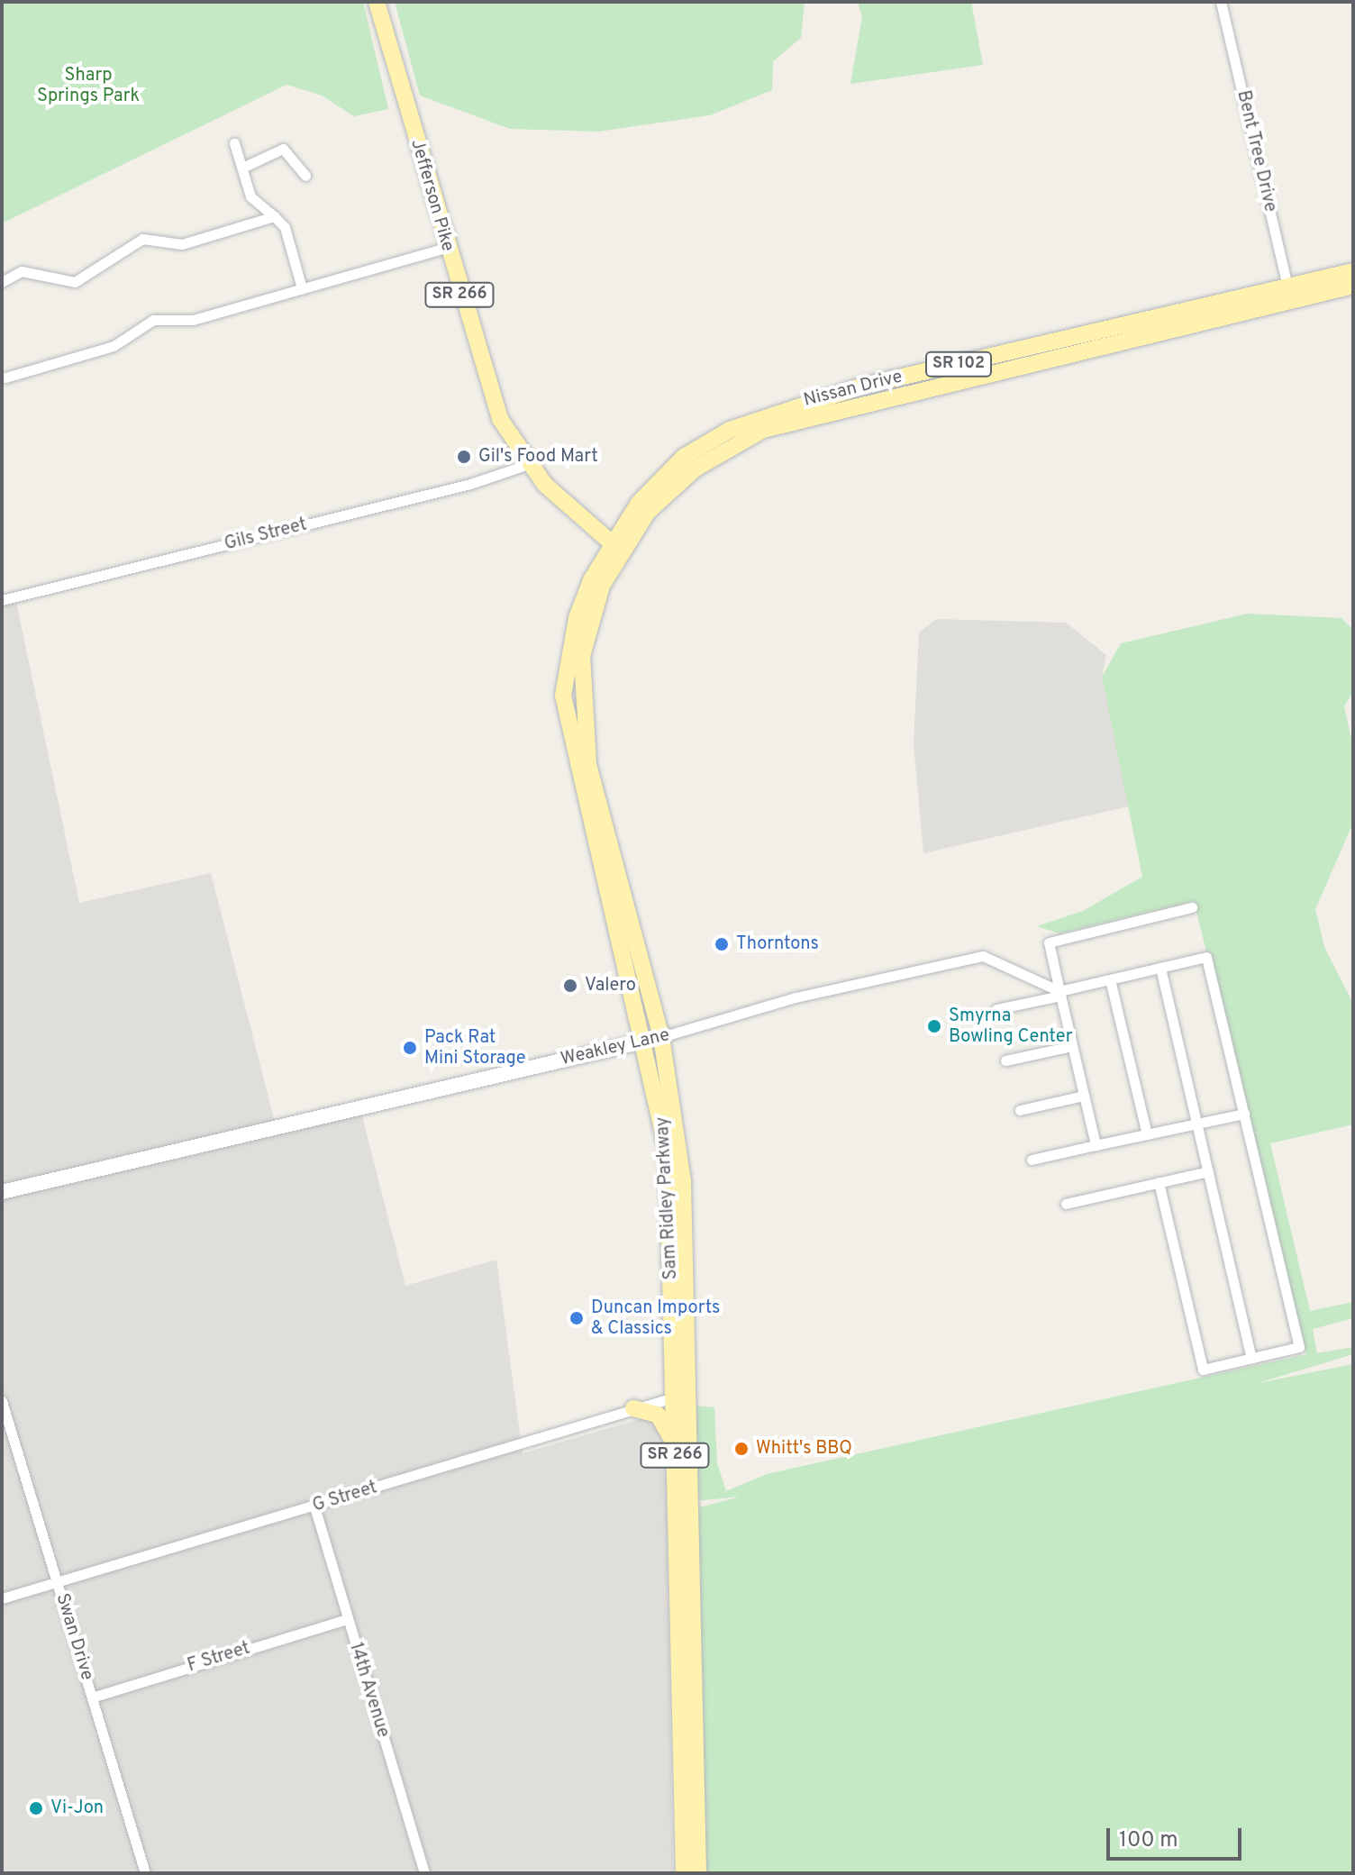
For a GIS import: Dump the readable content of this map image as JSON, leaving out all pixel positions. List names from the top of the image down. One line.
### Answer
{"streets":{"main road":["Jefferson Pike","SR 266","SR 102","Nissan Drive","Weakley Lane","Sam Ridley Parkway"],"street":["Bent Tree Drive","Gils Street","G Street","Swan Drive","F Street","14th Avenue"]},"crossings":[["Bent Tree Drive","Nissan Drive"],["Jefferson Pike","Nissan Drive"],["Jefferson Pike","Gils Street"],["Jefferson Pike","Sam Ridley Parkway"],["Nissan Drive","Sam Ridley Parkway"],["Weakley Lane","Sam Ridley Parkway"],["Sam Ridley Parkway","G Street"],["G Street","Swan Drive"],["G Street","14th Avenue"],["Swan Drive","F Street"],["F Street","14th Avenue"]],"parks":["Sharp Springs Park"],"places":["Gil's Food Mart","Thorntons","Valero","Smyrna Bowling Center","Pack Rat Mini Storage","Duncan Imports & Classics","Whitt's BBQ","Vi-Jon"],"scale_bar":"100 m"}
